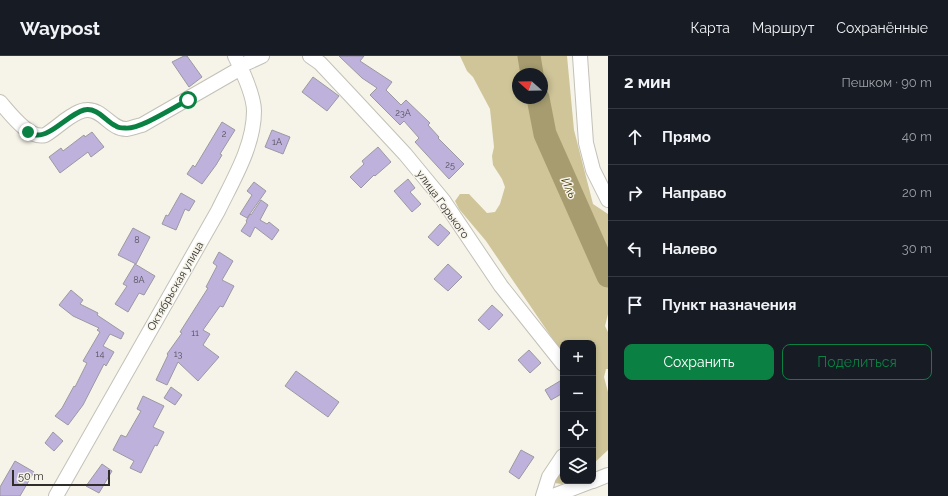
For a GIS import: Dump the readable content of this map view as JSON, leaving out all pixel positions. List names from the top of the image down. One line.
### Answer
{"streets":{"street":["улица Горького","Октябрьская улица"]},"water":["Иль"],"house_numbers":["23А","2","1А","25","8","8А","11","14","13"],"scale_bar":"50 m","north":"left","page":{"header":"Waypost","nav":["Карта","Маршрут","Сохранённые"],"heading":["2 мин","Пешком · 90 m"],"list":[["Прямо","40 m"],["Направо","20 m"],["Налево","30 m"],"Пункт назначения"],"buttons":["Сохранить","Поделиться"],"map_buttons":["+","−"],"scale":"50 m"}}
